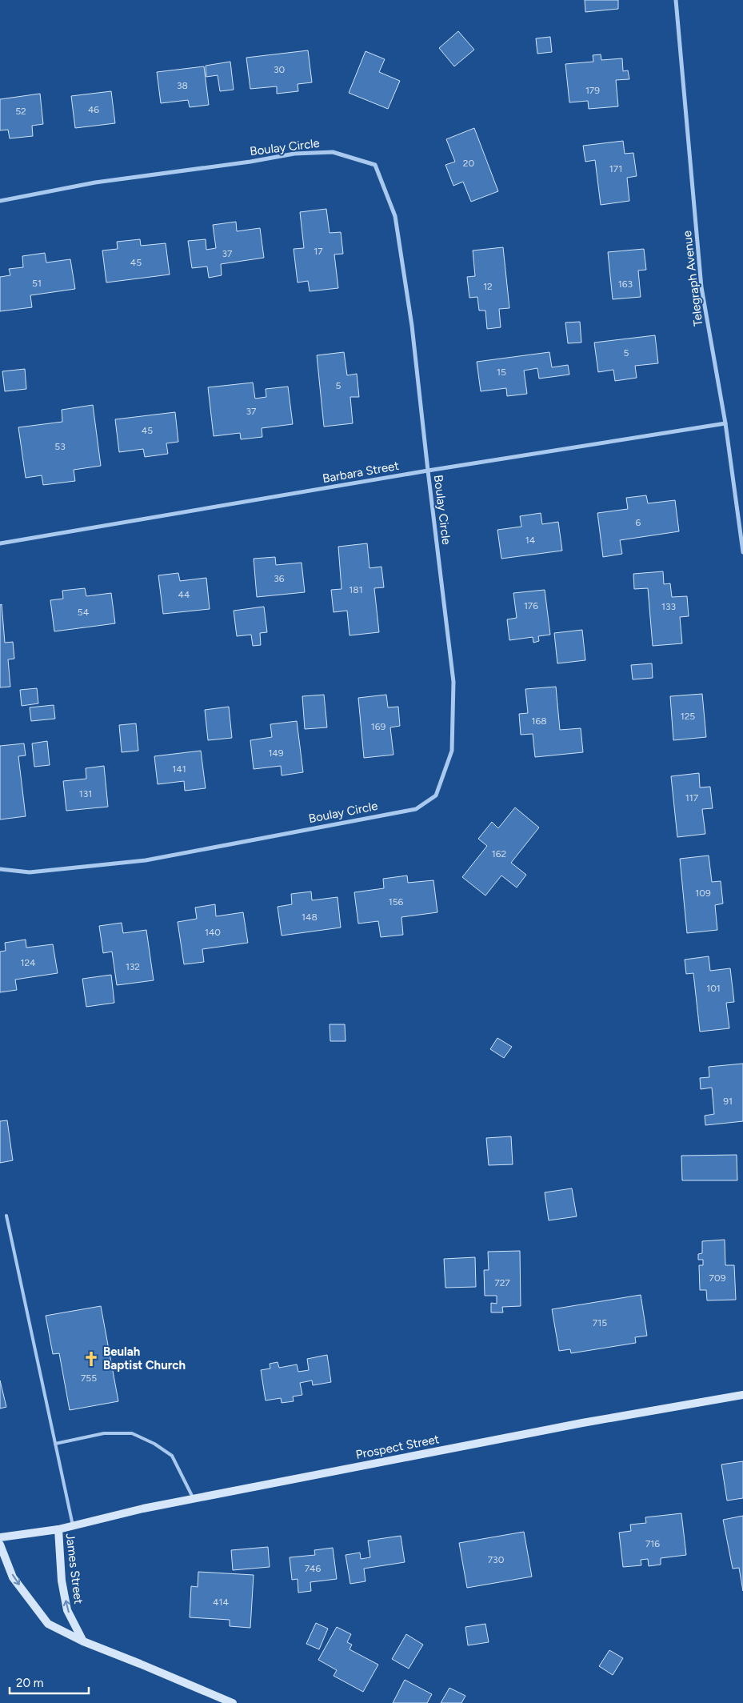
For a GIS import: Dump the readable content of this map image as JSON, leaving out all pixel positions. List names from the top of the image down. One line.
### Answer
{"streets":{"main road":["Prospect Street","James Street"],"street":["Boulay Circle","Telegraph Avenue","Barbara Street"]},"crossings":[["Boulay Circle","Barbara Street"],["Telegraph Avenue","Barbara Street"],["Prospect Street","James Street"]],"one_way":["James Street"],"places":{"church":["Beulah Baptist Church"]},"house_numbers":["30","38","179","46","52","20","171","17","37","45","51","163","12","5","15","5","37","45","53","6","14","36","181","44","176","133","54","125","168","169","149","141","131","117","162","109","156","148","140","124","132","101","91","709","727","715","755","716","730","746","414"],"scale_bar":"20 m"}
